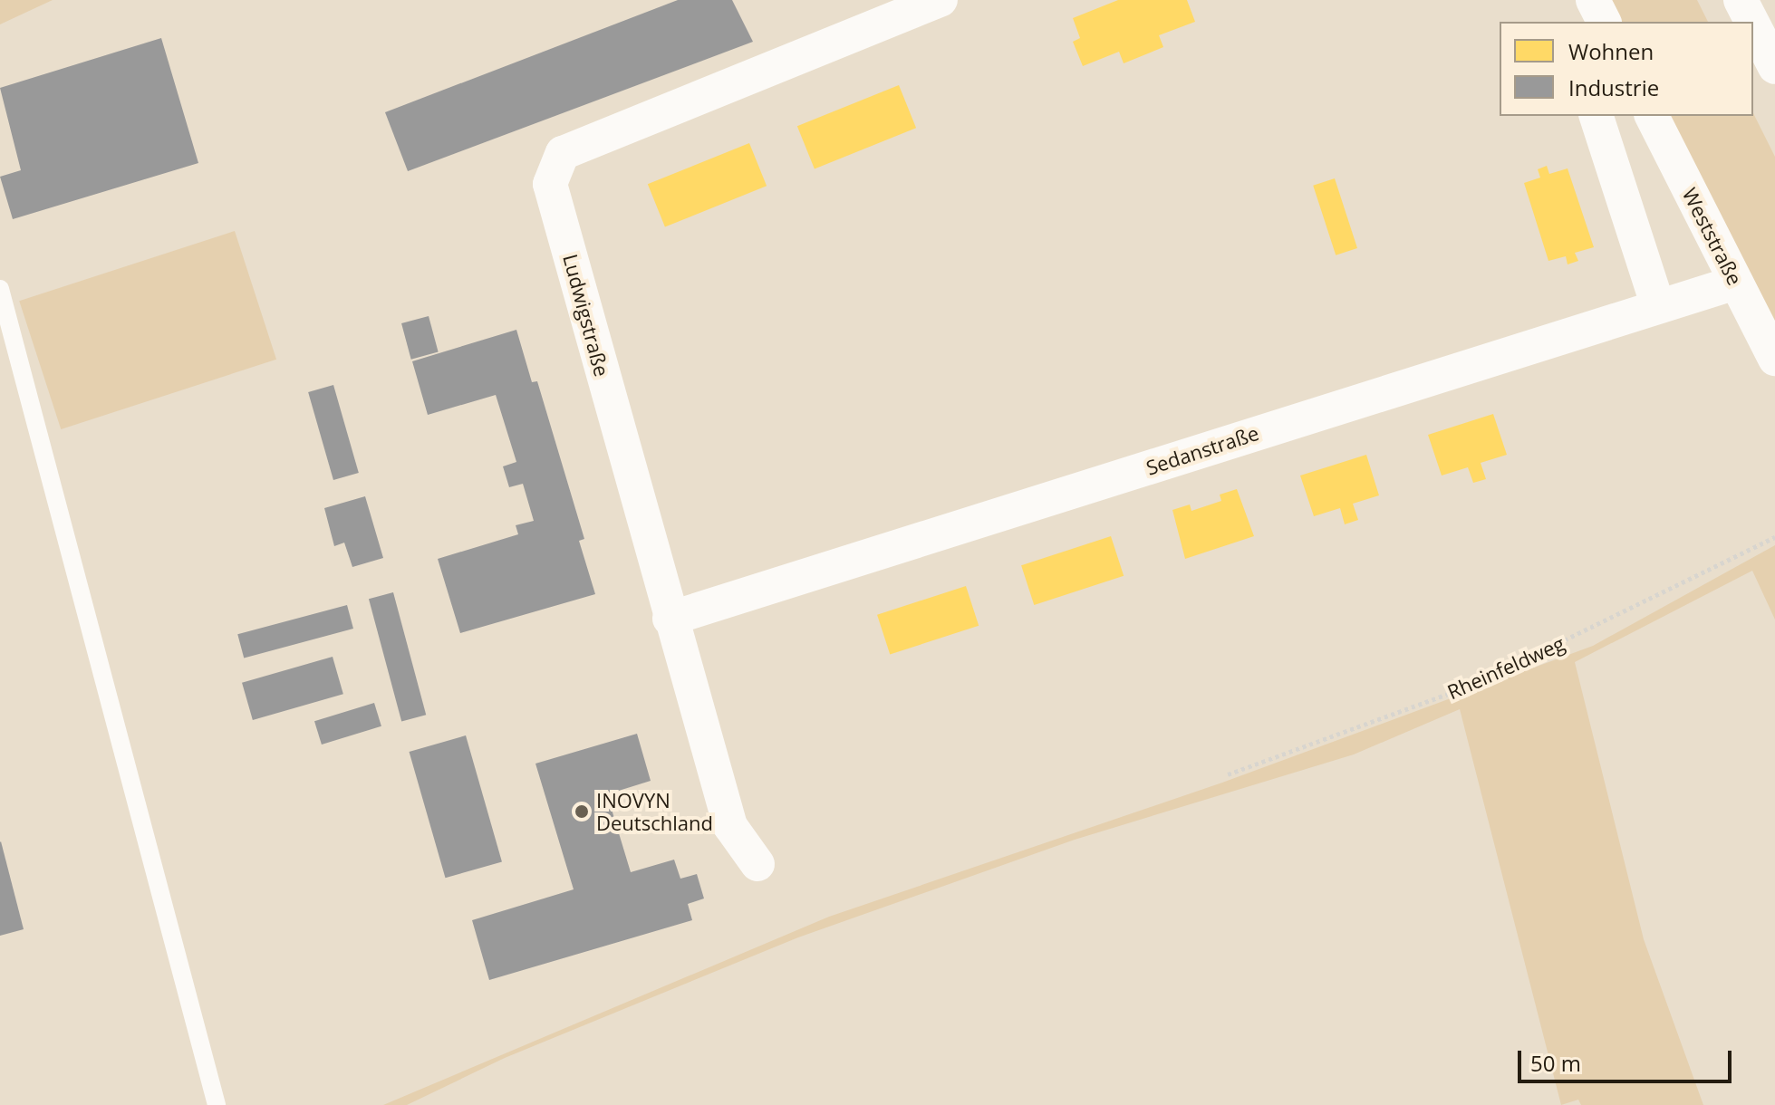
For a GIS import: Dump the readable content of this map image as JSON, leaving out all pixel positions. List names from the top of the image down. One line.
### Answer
{"streets":{"street":["Weststraße","Ludwigstraße","Sedanstraße"],"path":["Rheinfeldweg"]},"crossings":[["Weststraße","Sedanstraße"],["Ludwigstraße","Sedanstraße"]],"places":["INOVYN Deutschland"],"legend":["Wohnen","Industrie"],"scale_bar":"50 m"}
